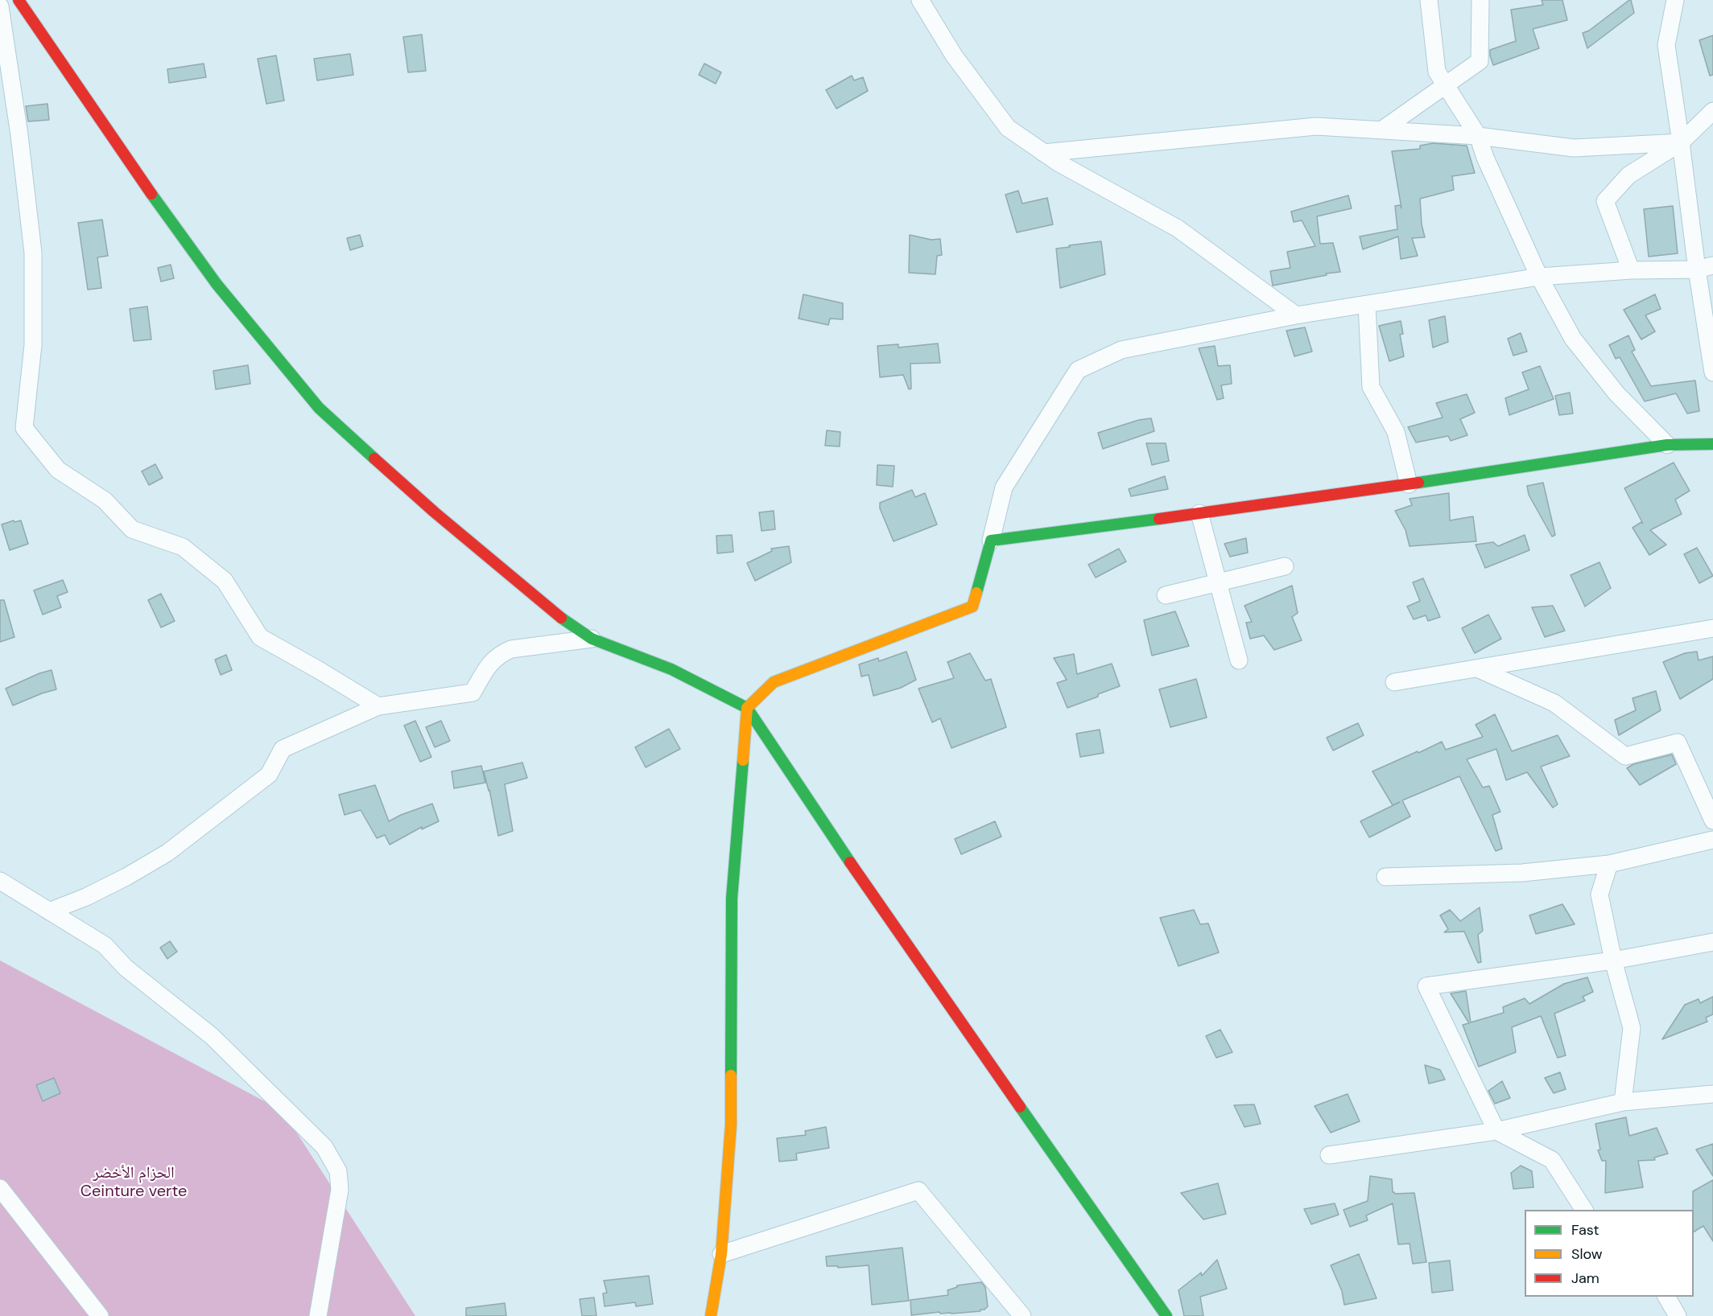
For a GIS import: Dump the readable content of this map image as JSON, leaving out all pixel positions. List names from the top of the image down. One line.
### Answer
{"parks":["الحزام الأخضر Ceinture verte"],"legend":["Fast","Slow","Jam"]}
